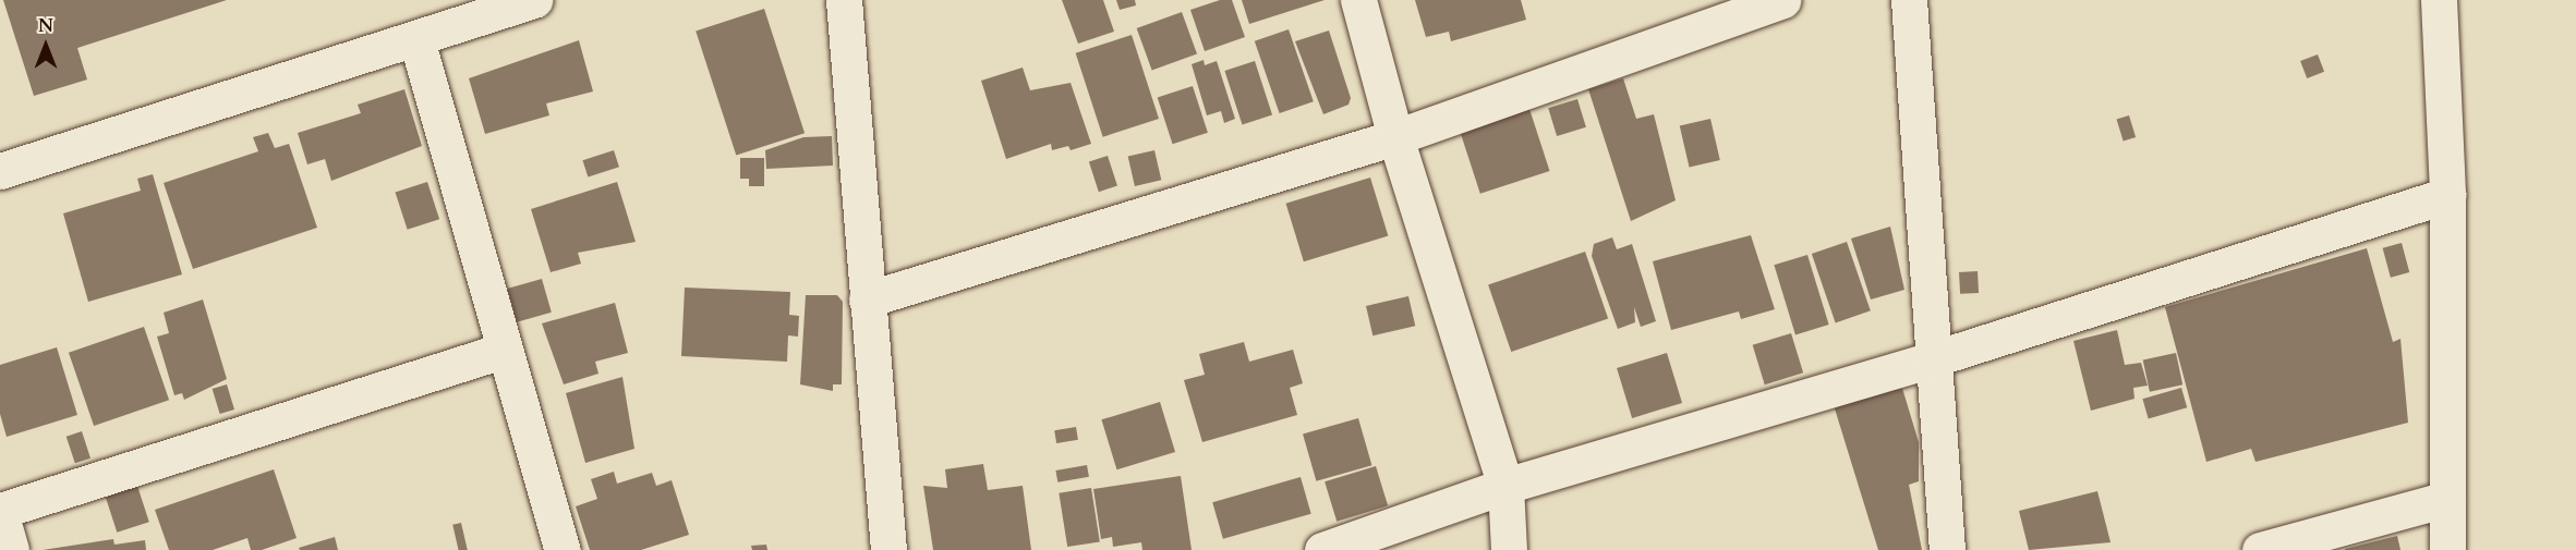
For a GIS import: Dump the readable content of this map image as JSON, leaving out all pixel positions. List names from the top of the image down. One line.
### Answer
{"north":"top"}
